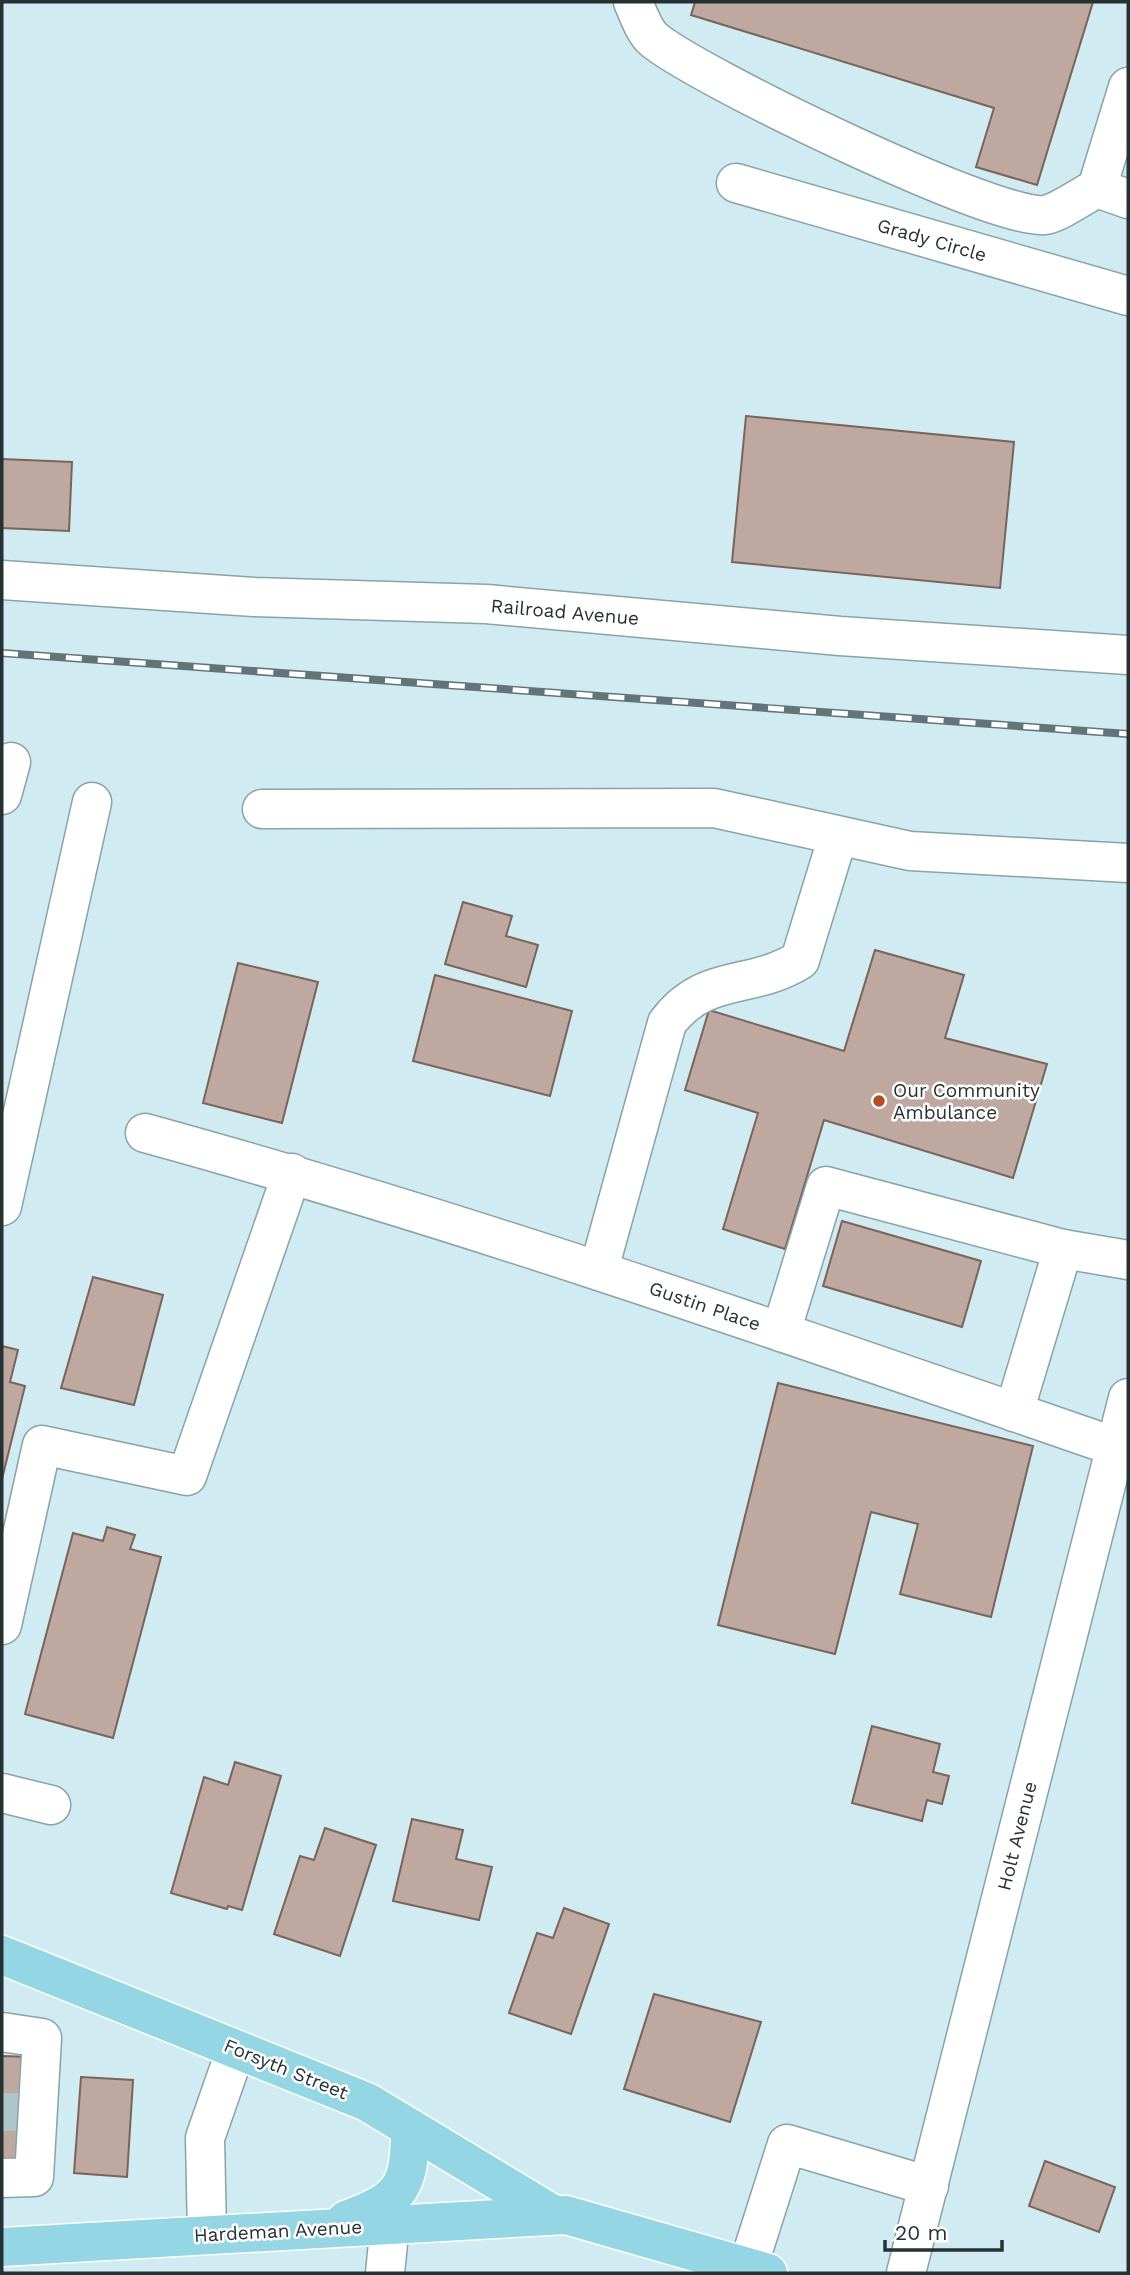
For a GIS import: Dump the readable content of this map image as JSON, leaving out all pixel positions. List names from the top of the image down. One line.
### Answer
{"streets":{"main road":["Forsyth Street","Hardeman Avenue"],"street":["Grady Circle","Railroad Avenue","Gustin Place","Holt Avenue"]},"crossings":[["Gustin Place","Holt Avenue"],["Forsyth Street","Hardeman Avenue"]],"places":["Our Community Ambulance"],"scale_bar":"20 m"}
